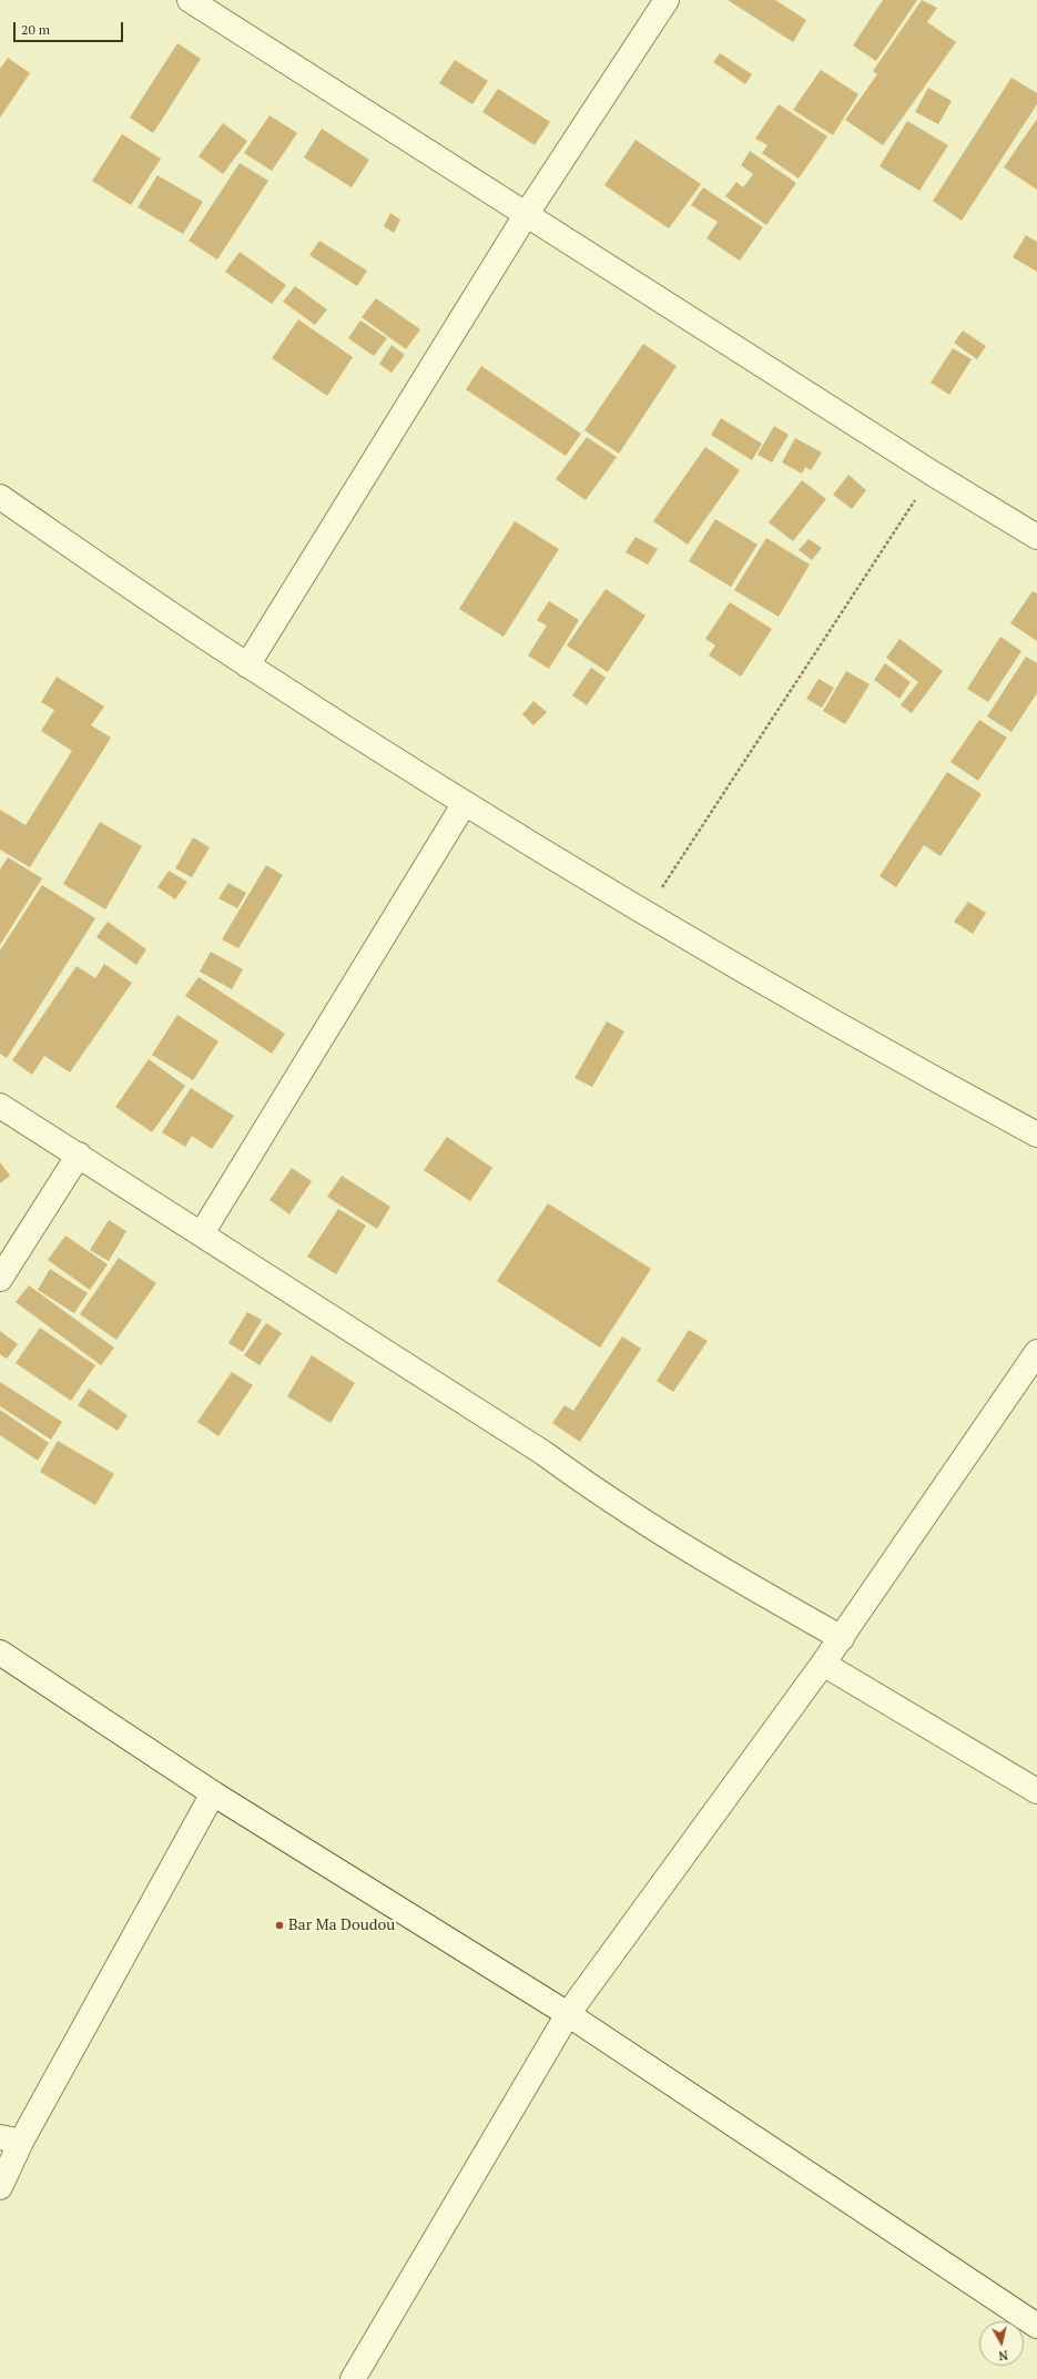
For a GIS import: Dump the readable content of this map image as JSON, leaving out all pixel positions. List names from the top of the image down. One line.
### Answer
{"places":["Bar Ma Doudou"],"scale_bar":"20 m","north":"bottom"}
